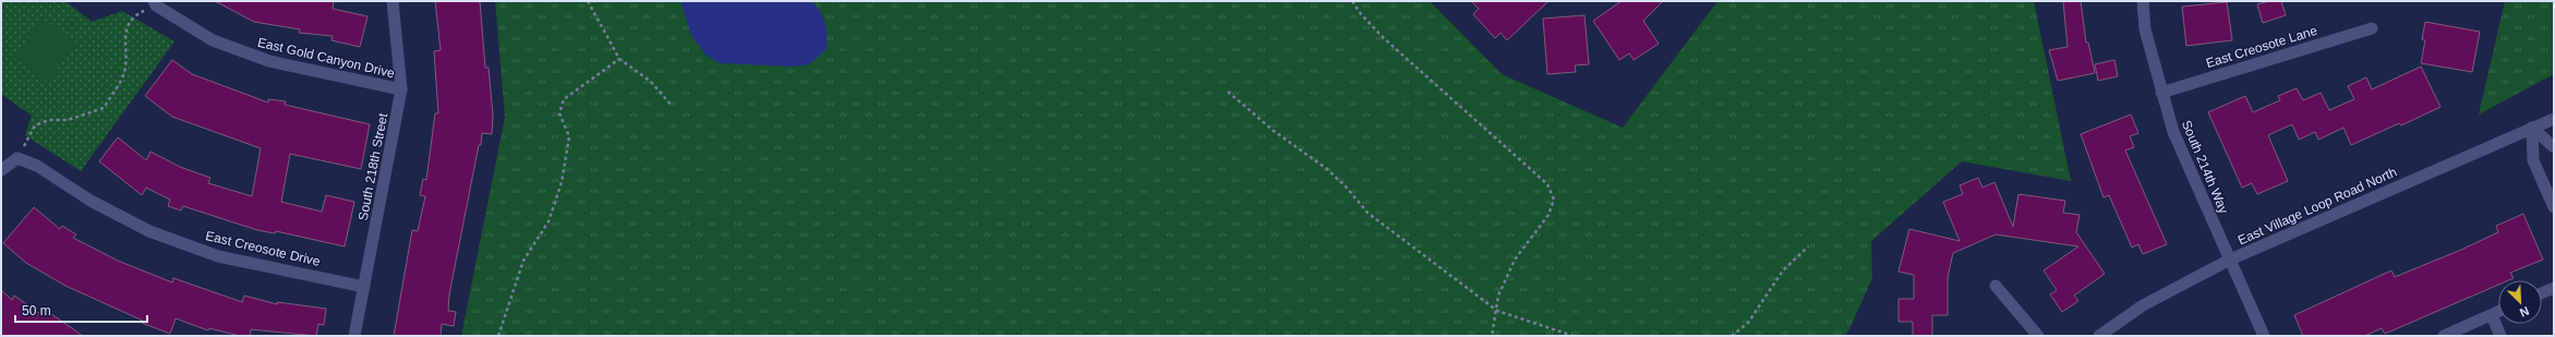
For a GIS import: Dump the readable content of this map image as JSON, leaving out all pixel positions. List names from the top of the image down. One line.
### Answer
{"streets":{"street":["East Creosote Lane","East Gold Canyon Drive","South 218th Street","South 214th Way","East Village Loop Road North","East Creosote Drive"]},"crossings":[["East Creosote Lane","South 214th Way"],["East Gold Canyon Drive","South 218th Street"],["South 218th Street","East Creosote Drive"],["South 214th Way","East Village Loop Road North"]],"scale_bar":"50 m","north":"bottom right"}
